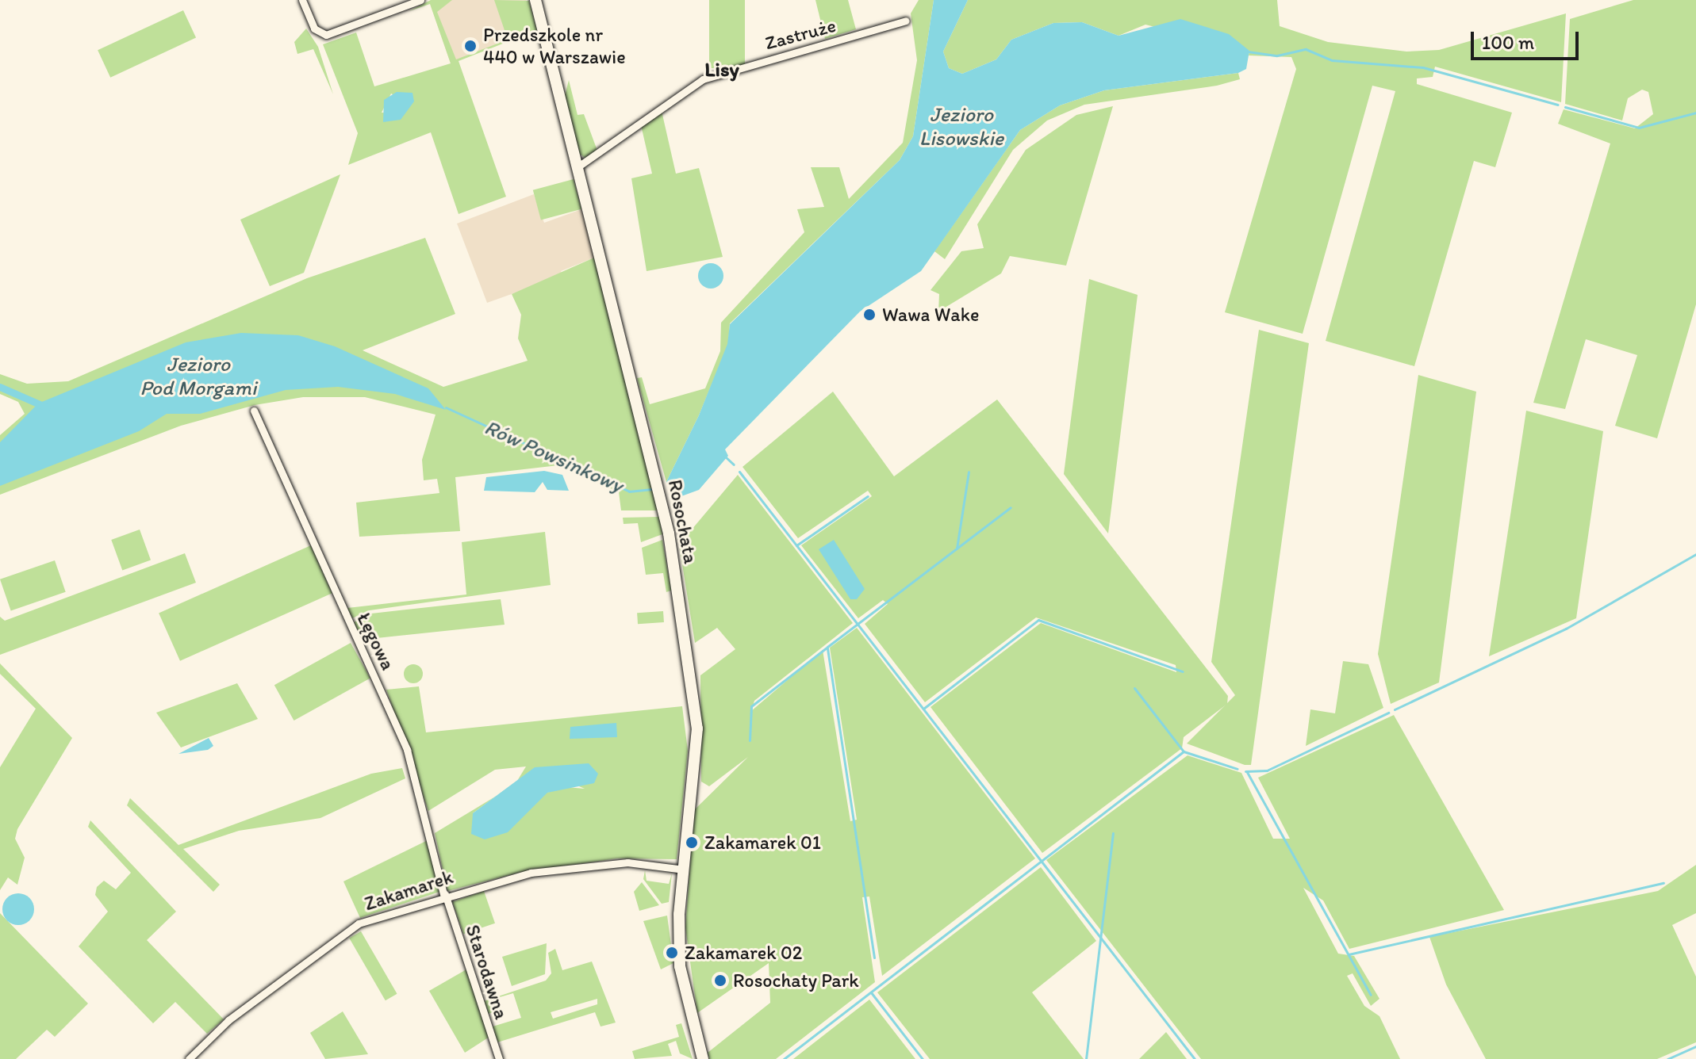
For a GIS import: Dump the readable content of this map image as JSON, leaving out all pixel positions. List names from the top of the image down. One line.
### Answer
{"streets":{"street":["Zastruże","Rosochata","Łęgowa","Zakamarek","Starodawna"]},"crossings":[["Zastruże","Rosochata"],["Rosochata","Zakamarek"],["Łęgowa","Zakamarek"],["Łęgowa","Starodawna"],["Zakamarek","Starodawna"]],"districts":["Lisy"],"water":["Jezioro Lisowskie","Jezioro Pod Morgami","Rów Powsinkowy"],"places":["Przedszkole nr 440 w Warszawie","Wawa Wake","Zakamarek 01","Zakamarek 02","Rosochaty Park"],"scale_bar":"100 m"}
